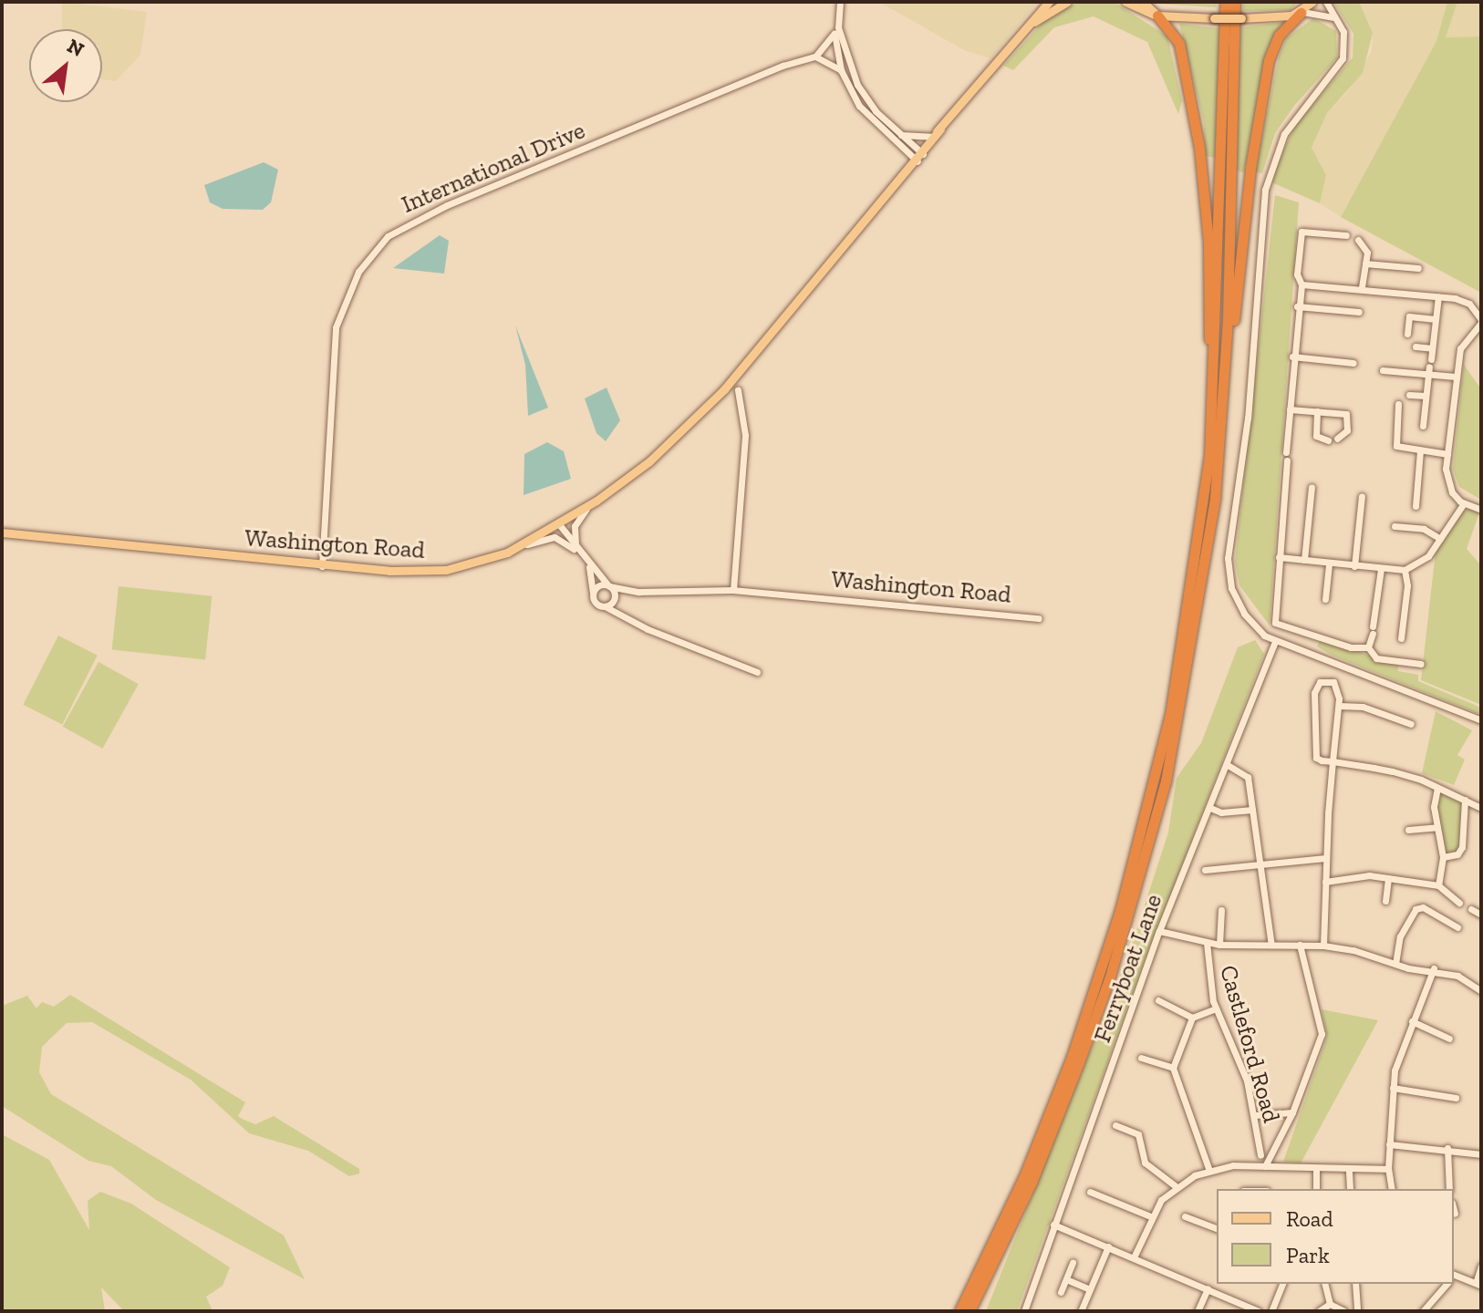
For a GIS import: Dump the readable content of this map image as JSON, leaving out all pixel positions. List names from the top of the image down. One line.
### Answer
{"streets":{"main road":["Washington Road"],"street":["International Drive","Ferryboat Lane","Castleford Road"]},"crossings":[["International Drive","Washington Road"]],"legend":["Road","Park"],"north":"top right"}
